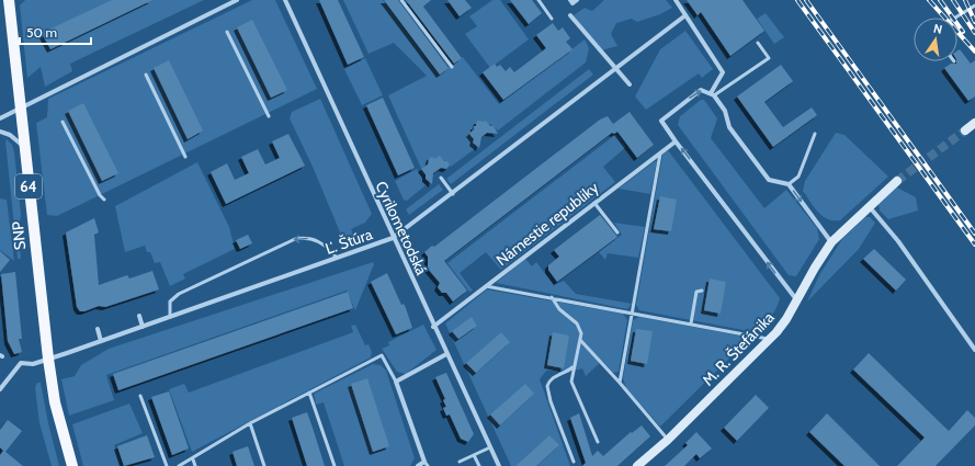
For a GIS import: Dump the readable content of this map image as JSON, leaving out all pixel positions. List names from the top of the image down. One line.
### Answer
{"streets":{"main road":["64","SNP"],"street":["Námestie republiky","Cyrilometodská","Ľ. Štúra","M. R. Štefánika"]},"crossings":[["Námestie republiky","Cyrilometodská"],["Cyrilometodská","Ľ. Štúra"],["SNP","Ľ. Štúra"]],"scale_bar":"50 m","north":"top"}
